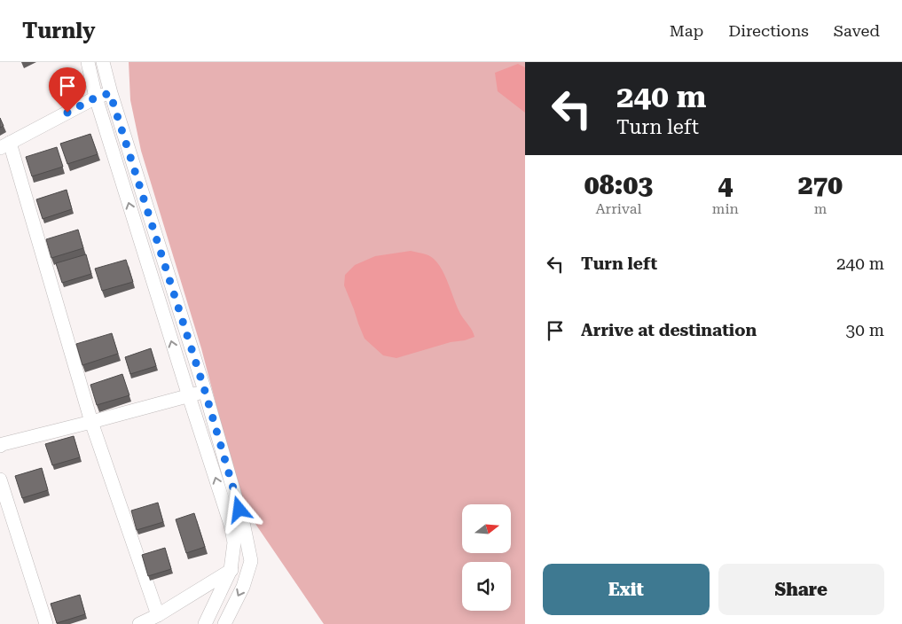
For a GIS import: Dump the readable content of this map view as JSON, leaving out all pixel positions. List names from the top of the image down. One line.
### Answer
{"north":"right","page":{"header":"Turnly","nav":["Map","Directions","Saved"],"turn":["240 m","Turn left"],"eta":["08:03","Arrival","4","min","270","m"],"list":[{"name":"Turn left","value":"240 m"},{"name":"Arrive at destination","value":"30 m"}],"buttons":["Exit","Share"]}}
